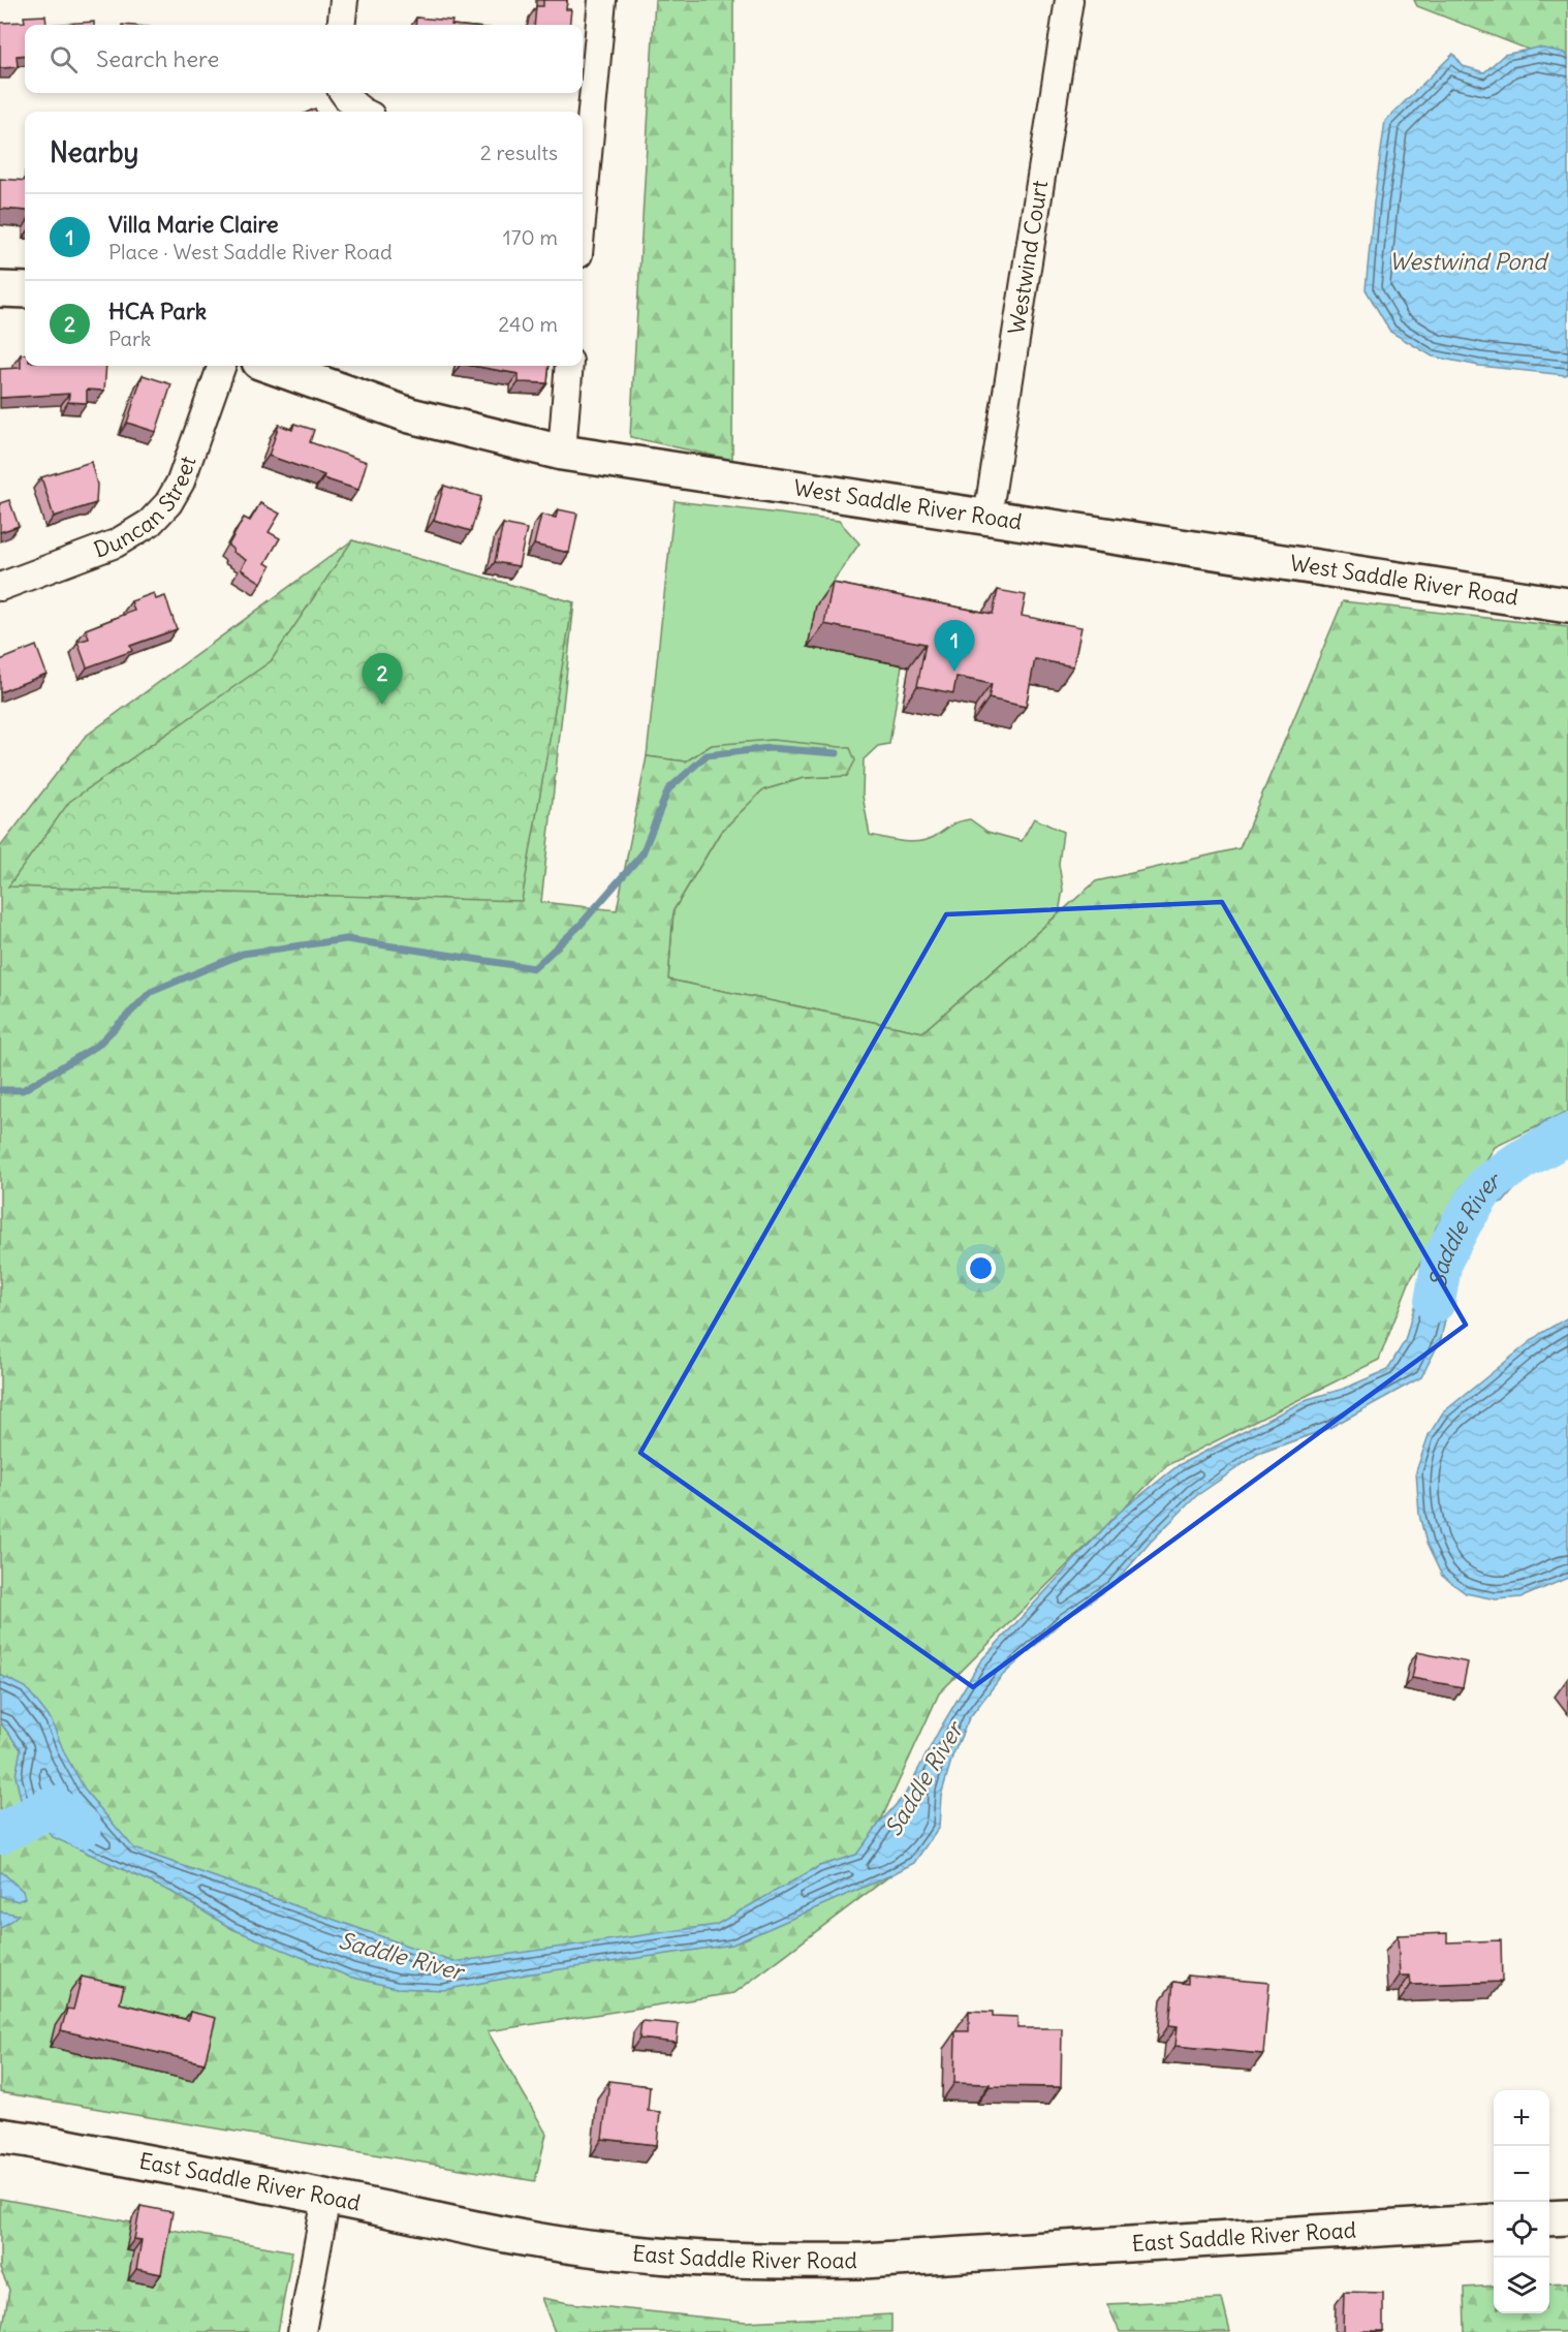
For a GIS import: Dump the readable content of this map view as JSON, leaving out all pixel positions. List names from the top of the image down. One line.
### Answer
{"streets":{"street":["Westwind Court","Duncan Street","West Saddle River Road","East Saddle River Road"]},"crossings":[["Westwind Court","West Saddle River Road"]],"water":["Westwind Pond","Saddle River"],"page":{"search":"Search here","heading":["Nearby","2 results"],"list":[{"mark":"1","name":"Villa Marie Claire","note":"Place · West Saddle River Road","value":"170 m"},{"mark":"2","name":"HCA Park","note":"Park","value":"240 m"}],"pins":["1","2"],"map_buttons":["+","−"]}}
